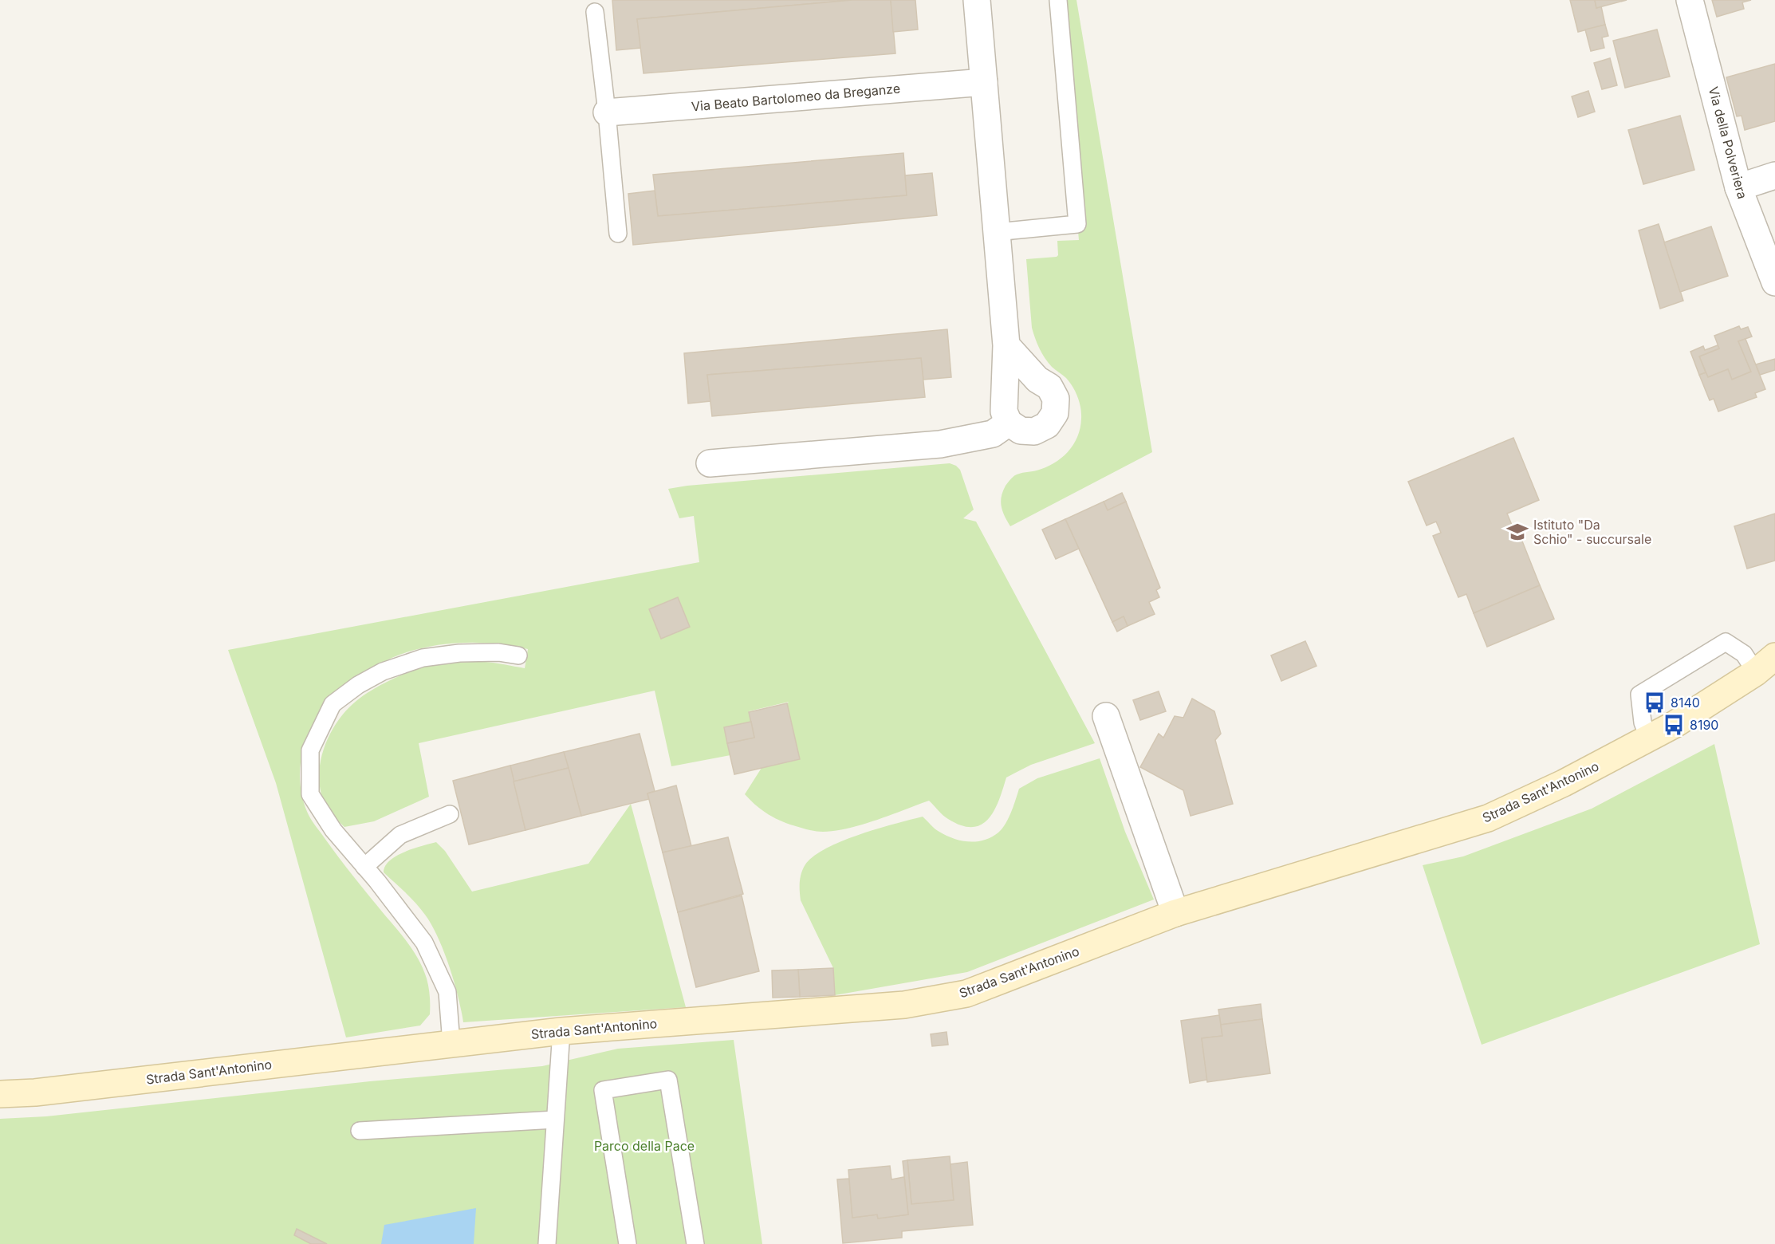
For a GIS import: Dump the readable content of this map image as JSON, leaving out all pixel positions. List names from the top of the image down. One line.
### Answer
{"streets":{"main road":["Strada Sant'Antonino"],"street":["Via Beato Bartolomeo da Breganze","Via della Polveriera"]},"parks":["Parco della Pace"],"places":{"school or university":["Istituto \"Da Schio\" - succursale"],"bus stop":["8140","8190"]}}
